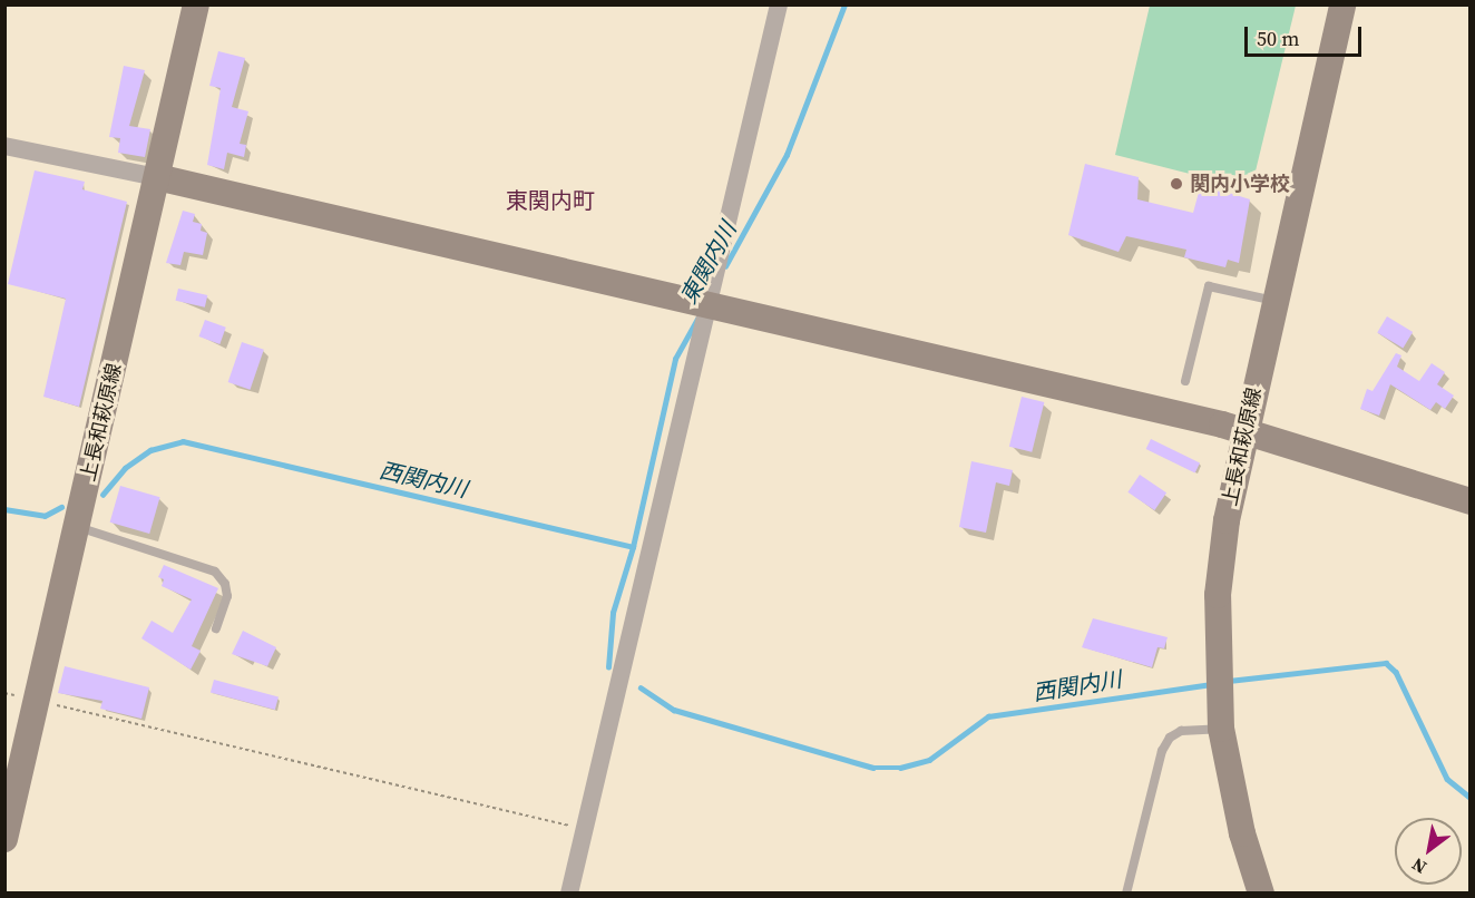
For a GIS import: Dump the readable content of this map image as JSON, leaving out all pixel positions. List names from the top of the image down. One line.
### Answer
{"streets":{"main road":["上長和萩原線"]},"districts":["東関内町"],"water":["東関内川","西関内川"],"places":["関内小学校"],"scale_bar":"50 m","north":"bottom left"}
